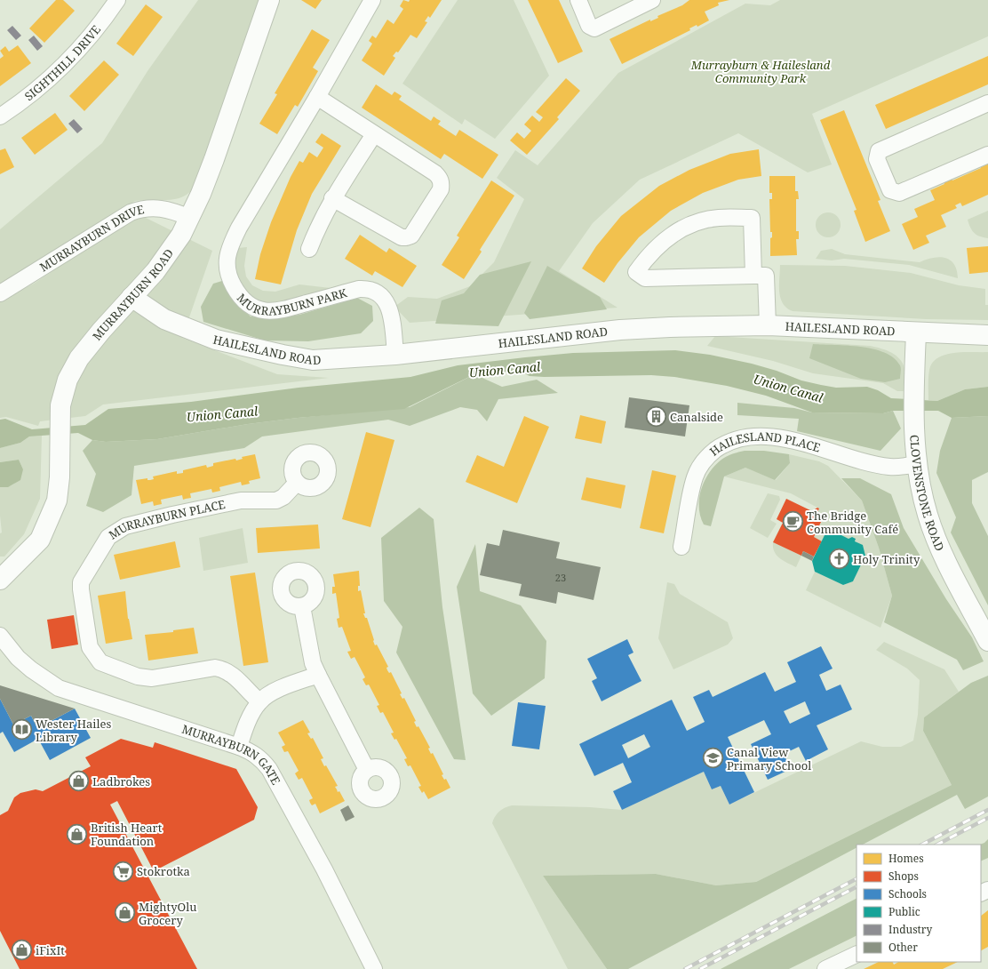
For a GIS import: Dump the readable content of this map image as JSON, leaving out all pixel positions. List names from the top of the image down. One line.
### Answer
{"streets":{"street":["SIGHTHILL DRIVE","MURRAYBURN DRIVE","MURRAYBURN PARK","MURRAYBURN ROAD","HAILESLAND ROAD","HAILESLAND PLACE","CLOVENSTONE ROAD","MURRAYBURN PLACE","MURRAYBURN GATE"]},"crossings":[["MURRAYBURN DRIVE","MURRAYBURN ROAD"],["MURRAYBURN PARK","HAILESLAND ROAD"],["MURRAYBURN ROAD","HAILESLAND ROAD"],["HAILESLAND ROAD","CLOVENSTONE ROAD"],["HAILESLAND PLACE","CLOVENSTONE ROAD"]],"water":["Union Canal"],"parks":["Murrayburn & Hailesland Community Park"],"places":{"building":["Canalside"],"cafe":["The Bridge Community Café"],"church":["Holy Trinity"],"library":["Wester Hailes Library"],"school or university":["Canal View Primary School"],"shop":["Ladbrokes","British Heart Foundation","MightyOlu Grocery","iFixIt"],"supermarket":["Stokrotka"]},"house_numbers":["23"],"legend":["Homes","Shops","Schools","Public","Industry","Other"]}
